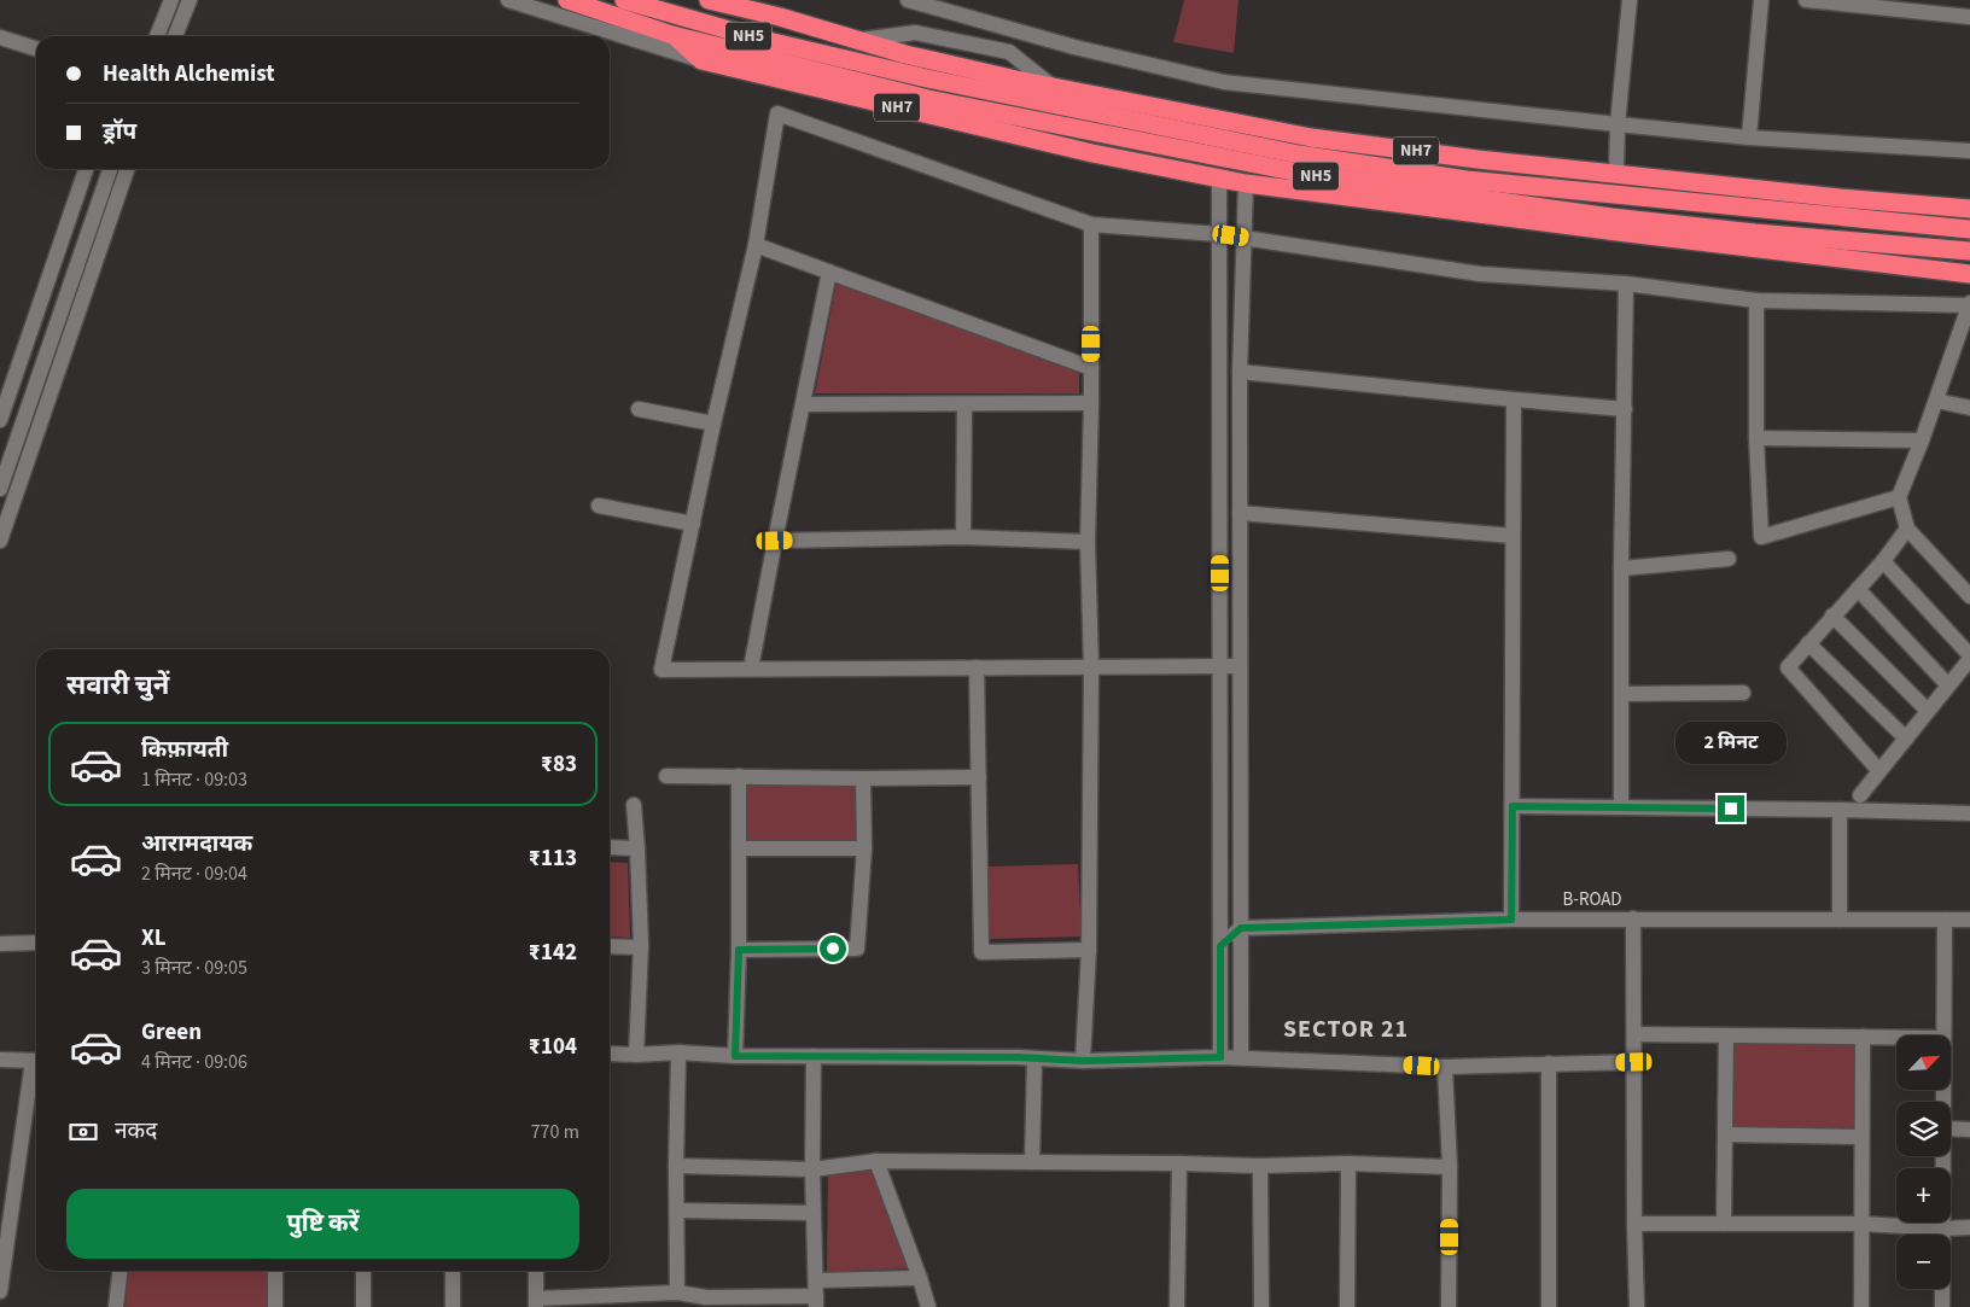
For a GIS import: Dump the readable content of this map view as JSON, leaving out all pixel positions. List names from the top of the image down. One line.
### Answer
{"streets":{"highway":["NH5","NH7"],"street":["B-ROAD"]},"crossings":[["NH5","NH7"]],"districts":["SECTOR 21"],"north":"top right","page":{"banner":["Health Alchemist","ड्रॉप"],"heading":"सवारी चुनें","bubble":"2 मिनट","list":[{"name":"किफ़ायती","note":"1 मिनट · 09:03","value":"₹83"},{"name":"आरामदायक","note":"2 मिनट · 09:04","value":"₹113"},{"name":"XL","note":"3 मिनट · 09:05","value":"₹142"},{"name":"Green","note":"4 मिनट · 09:06","value":"₹104"}],"map_buttons":["+","−"],"pay":["नकद","770 m"],"buttons":"पुष्टि करें"}}
